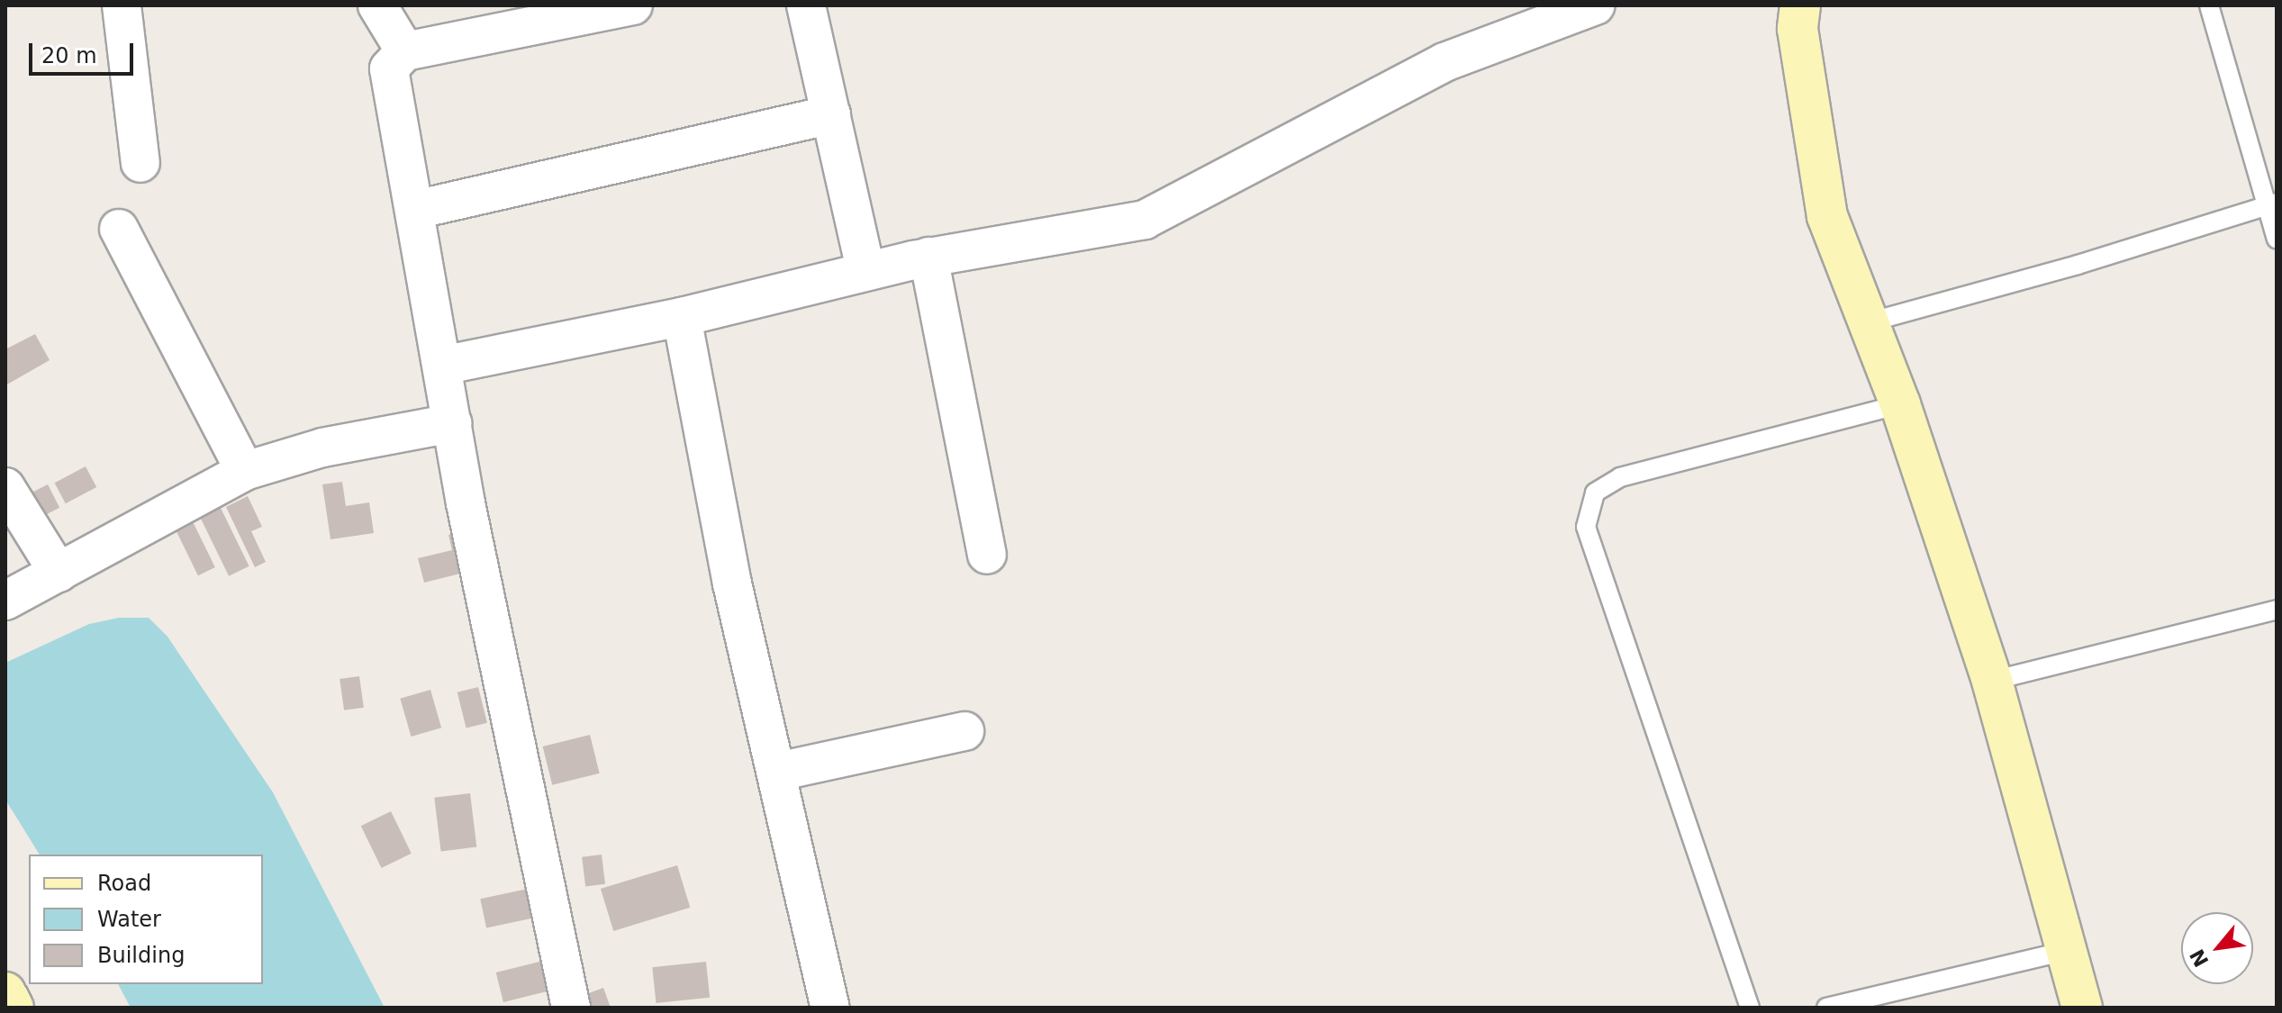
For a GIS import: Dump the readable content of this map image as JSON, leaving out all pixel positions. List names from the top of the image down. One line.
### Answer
{"legend":["Road","Water","Building"],"scale_bar":"20 m","north":"bottom left"}
